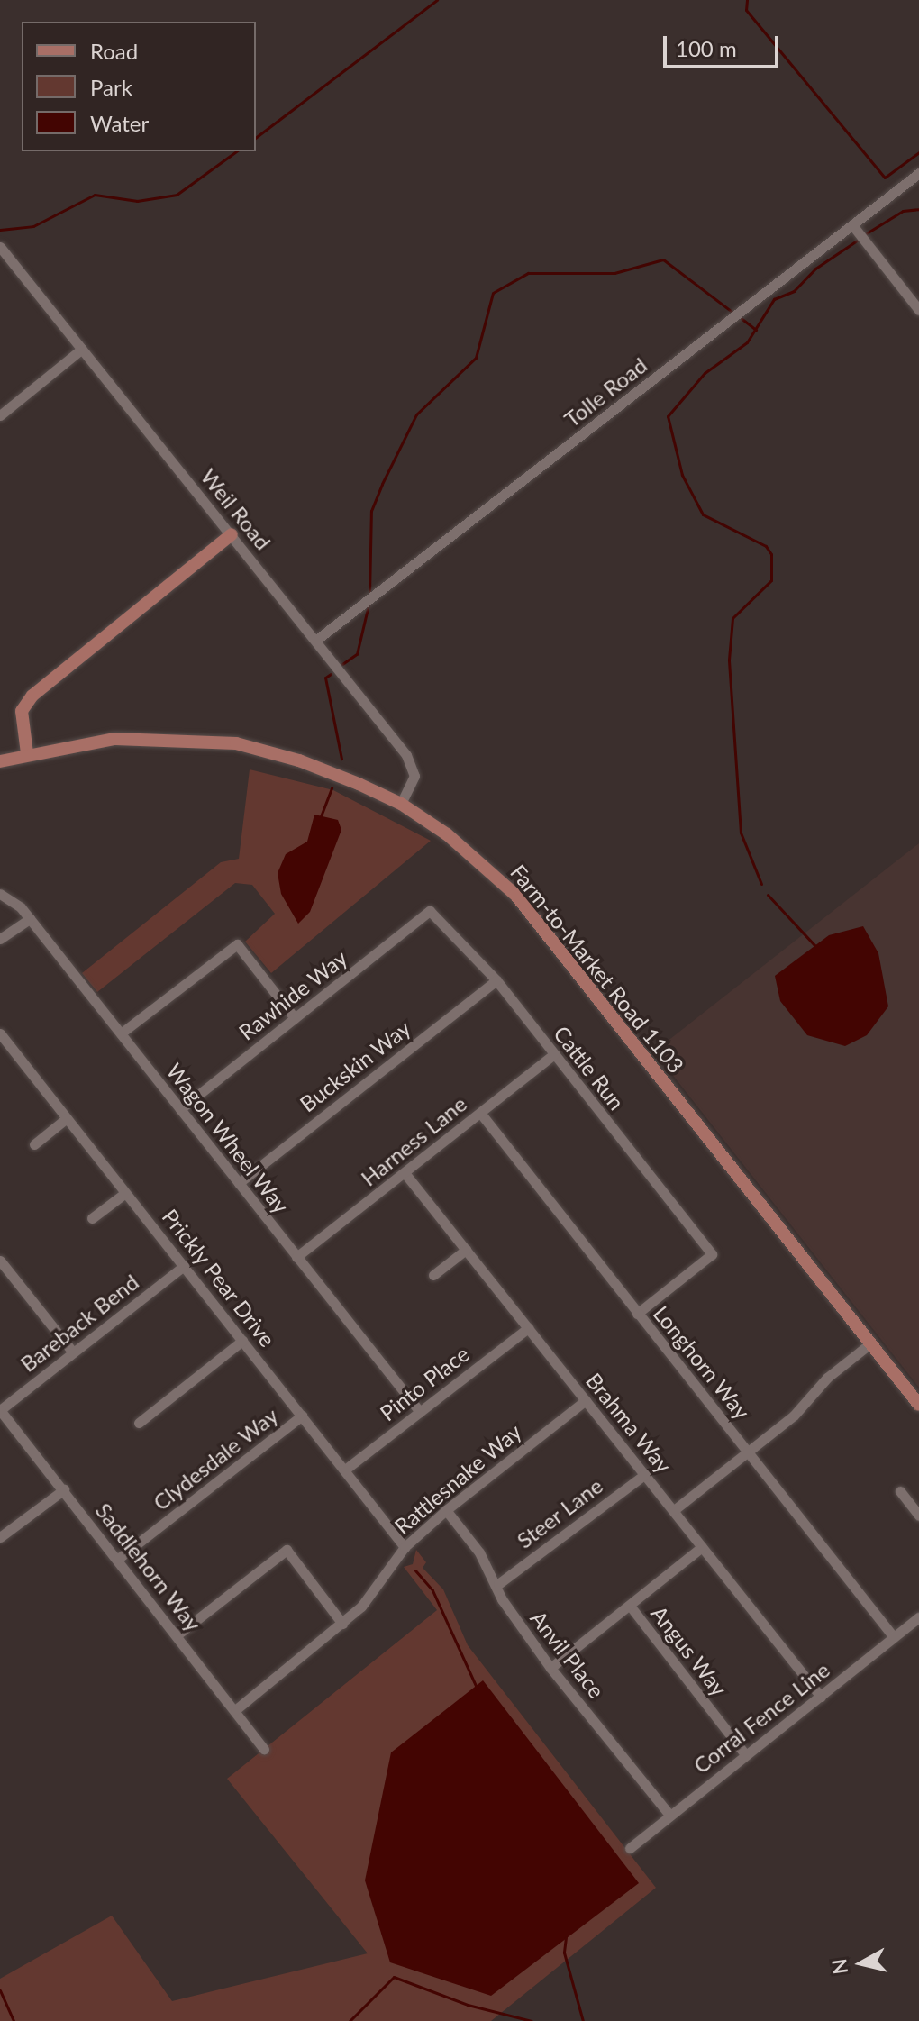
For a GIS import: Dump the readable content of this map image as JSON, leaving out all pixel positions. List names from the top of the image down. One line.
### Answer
{"streets":{"main road":["Farm-to-Market Road 1103"],"street":["Tolle Road","Weil Road","Rawhide Way","Buckskin Way","Cattle Run","Wagon Wheel Way","Harness Lane","Prickly Pear Drive","Bareback Bend","Longhorn Way","Pinto Place","Brahma Way","Clydesdale Way","Rattlesnake Way","Steer Lane","Saddlehorn Way","Angus Way","Anvil Place","Corral Fence Line"]},"crossings":[["Tolle Road","Weil Road"],["Weil Road","Farm-to-Market Road 1103"],["Rawhide Way","Cattle Run"],["Rawhide Way","Wagon Wheel Way"],["Buckskin Way","Cattle Run"],["Buckskin Way","Wagon Wheel Way"],["Cattle Run","Harness Lane"],["Cattle Run","Longhorn Way"],["Wagon Wheel Way","Harness Lane"],["Wagon Wheel Way","Pinto Place"],["Harness Lane","Longhorn Way"],["Harness Lane","Brahma Way"],["Prickly Pear Drive","Bareback Bend"],["Prickly Pear Drive","Pinto Place"],["Prickly Pear Drive","Clydesdale Way"],["Prickly Pear Drive","Rattlesnake Way"],["Bareback Bend","Saddlehorn Way"],["Longhorn Way","Corral Fence Line"],["Pinto Place","Brahma Way"],["Brahma Way","Rattlesnake Way"],["Brahma Way","Steer Lane"],["Brahma Way","Corral Fence Line"],["Clydesdale Way","Saddlehorn Way"],["Rattlesnake Way","Saddlehorn Way"],["Rattlesnake Way","Anvil Place"],["Steer Lane","Anvil Place"],["Angus Way","Corral Fence Line"],["Anvil Place","Corral Fence Line"]],"legend":["Road","Park","Water"],"scale_bar":"100 m","north":"left"}
